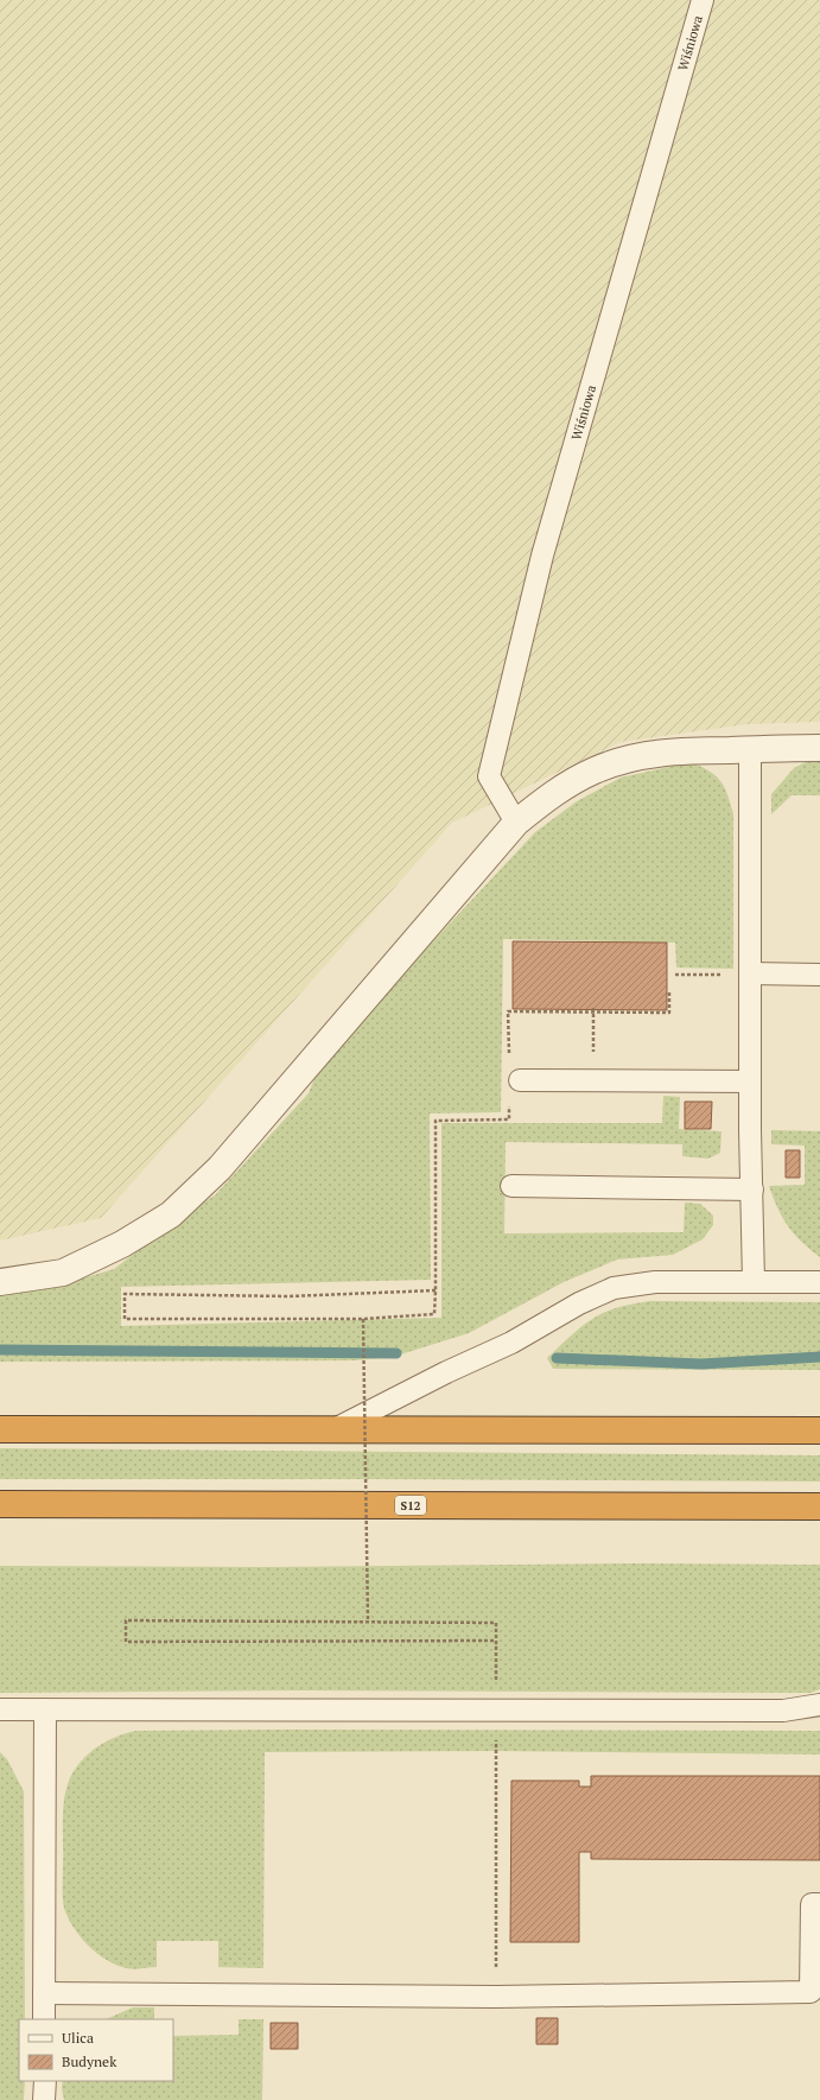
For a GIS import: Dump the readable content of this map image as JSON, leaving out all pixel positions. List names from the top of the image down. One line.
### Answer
{"streets":{"highway":["S12"],"lane":["Wiśniowa"]},"legend":["Ulica","Budynek"]}
